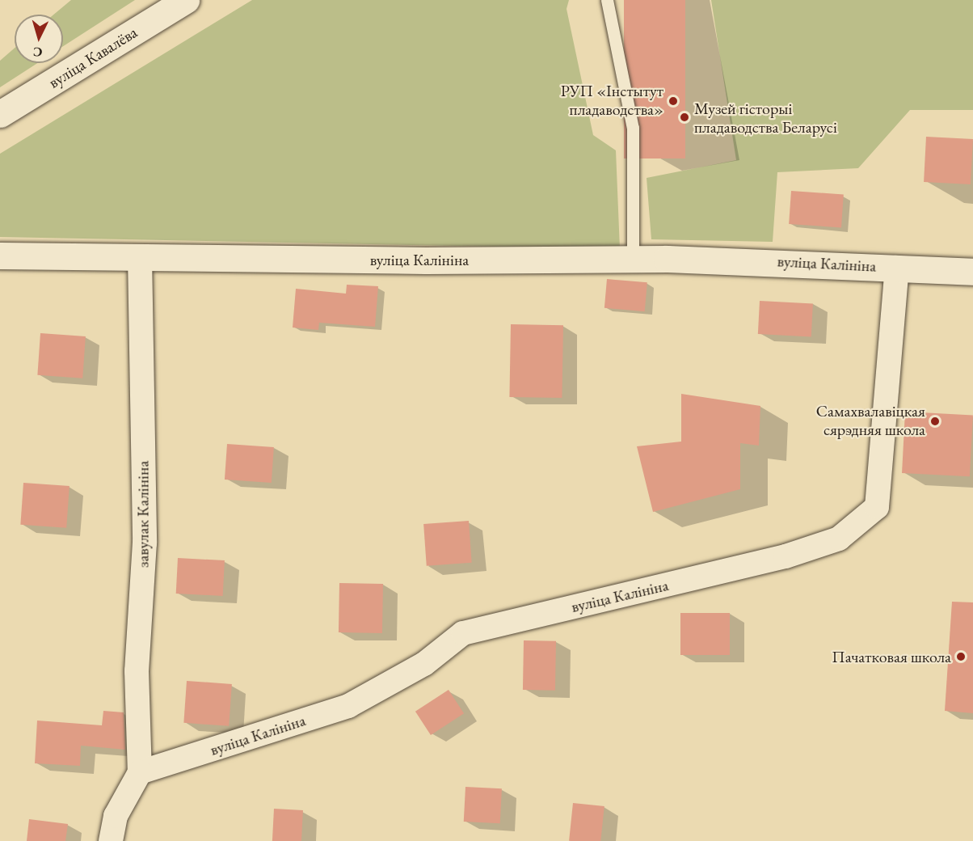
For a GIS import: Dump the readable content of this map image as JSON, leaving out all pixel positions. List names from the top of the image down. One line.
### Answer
{"streets":{"street":["вуліца Кавалёва","вуліца Калініна","завулак Калініна"]},"crossings":[["вуліца Калініна","завулак Калініна"]],"places":["РУП «Інстытут пладаводства»","Музей гісторыі пладаводства Беларусі","Самахвалавіцкая сярэдняя школа","Пачатковая школа"],"north":"bottom"}
